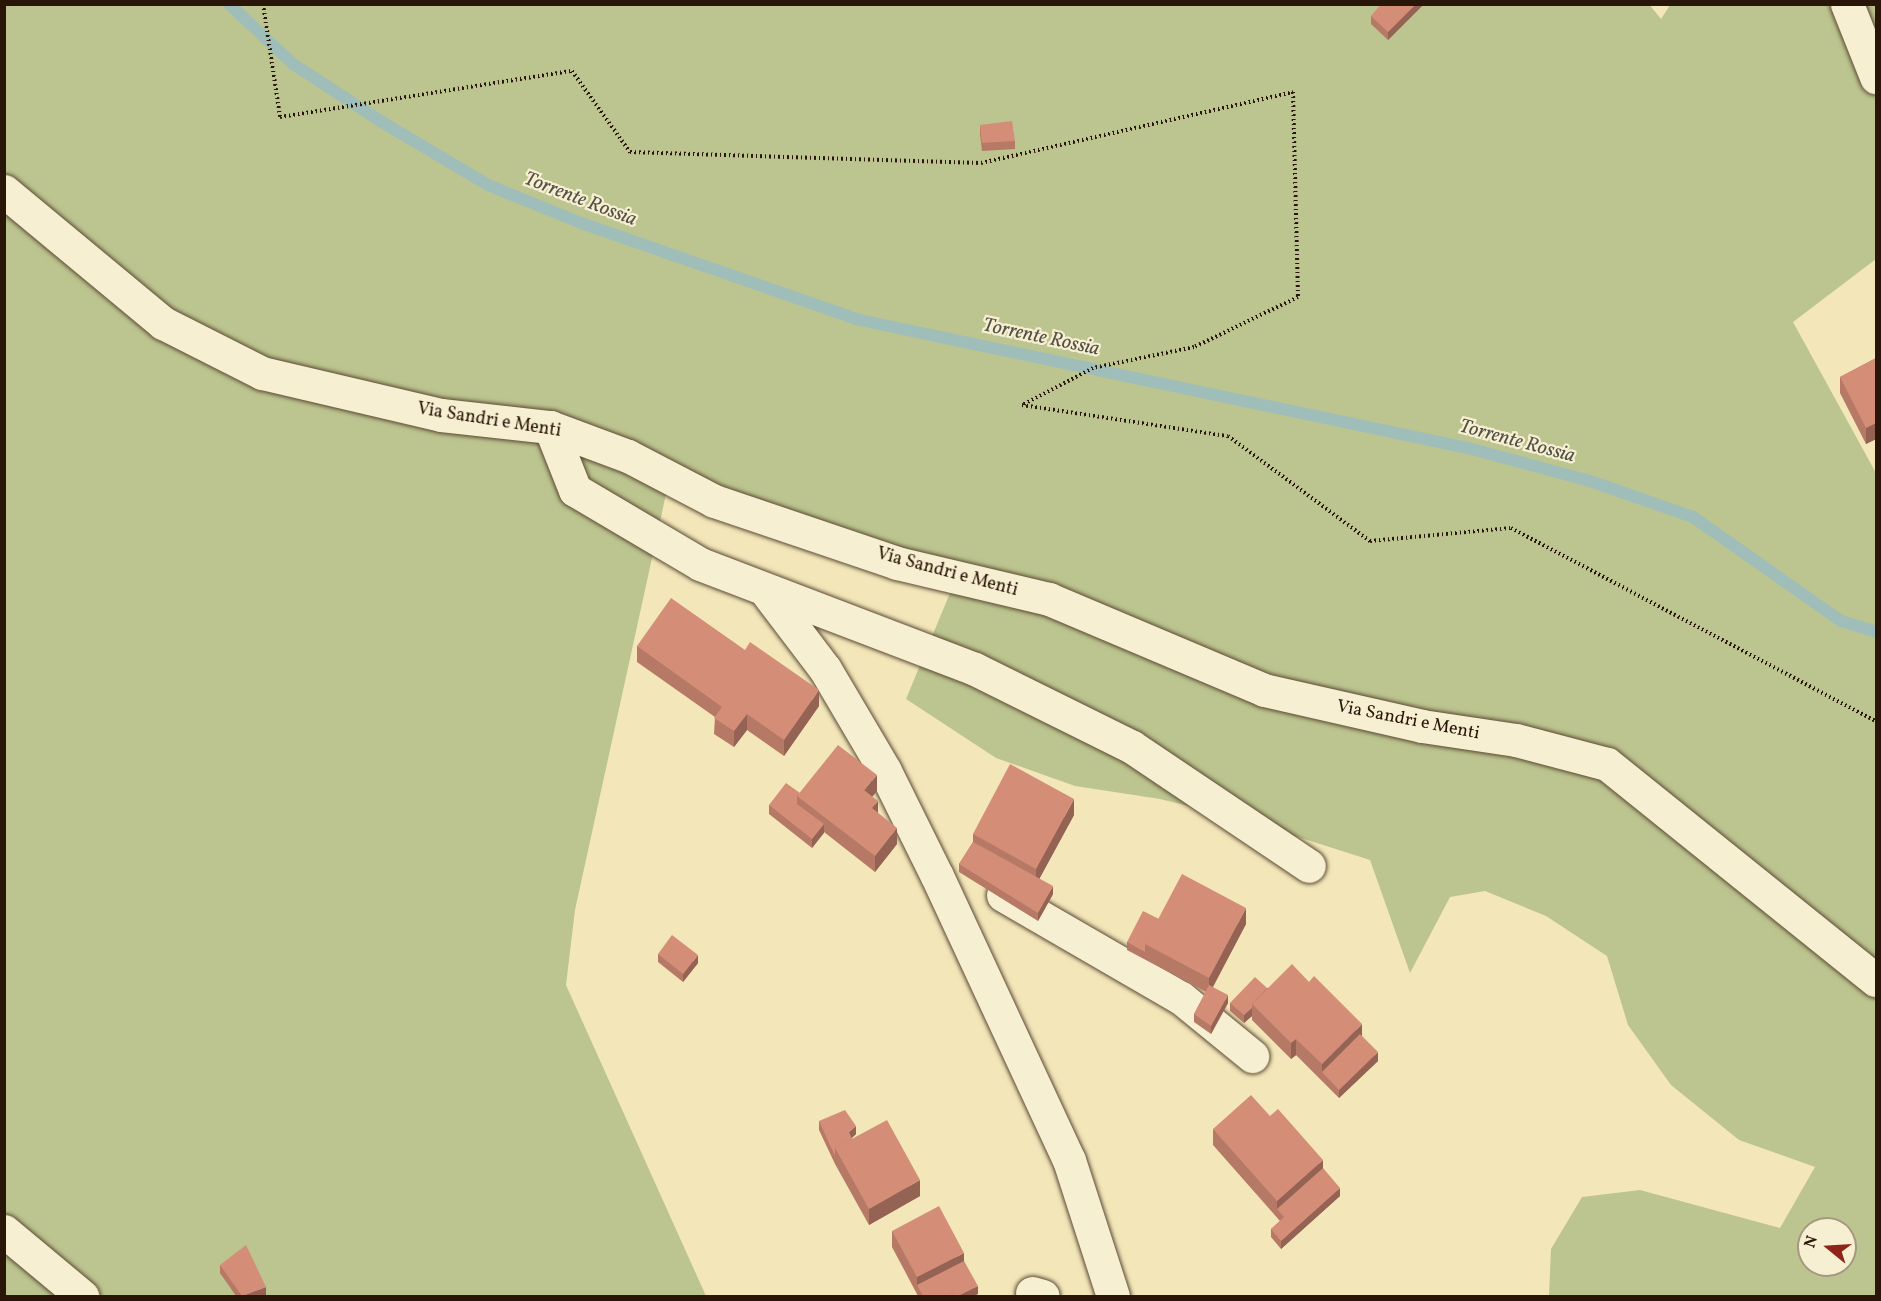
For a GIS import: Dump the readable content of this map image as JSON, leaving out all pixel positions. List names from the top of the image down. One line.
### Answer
{"streets":{"street":["Via Sandri e Menti"]},"water":["Torrente Rossia"],"north":"left"}
